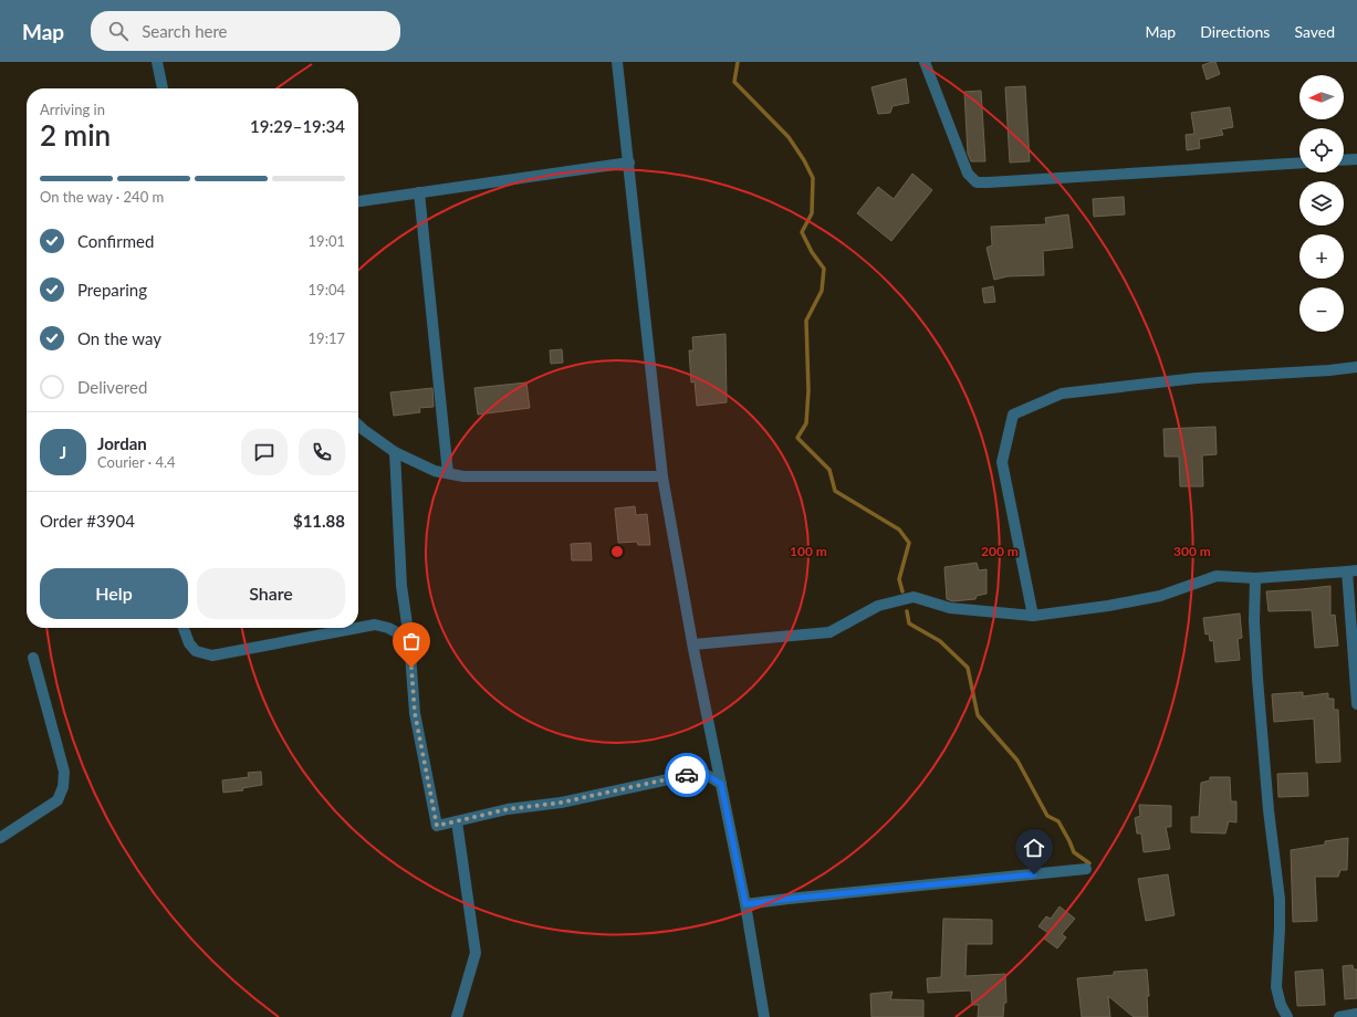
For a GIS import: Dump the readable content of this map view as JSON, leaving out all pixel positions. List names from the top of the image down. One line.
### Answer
{"north":"left","page":{"header":"Map","search":"Search here","nav":["Map","Directions","Saved"],"map_buttons":["+","−"],"heading":["2 min","Arriving in","19:29–19:34"],"panel":["Jordan","Courier · 4.4","Order #3904","$11.88"],"bar":"On the way · 240 m","list":[["Confirmed","19:01"],["Preparing","19:04"],["On the way","19:17"],"Delivered"],"round":"J","buttons":["Help","Share"]},"rings":["100 m","200 m","300 m"]}
